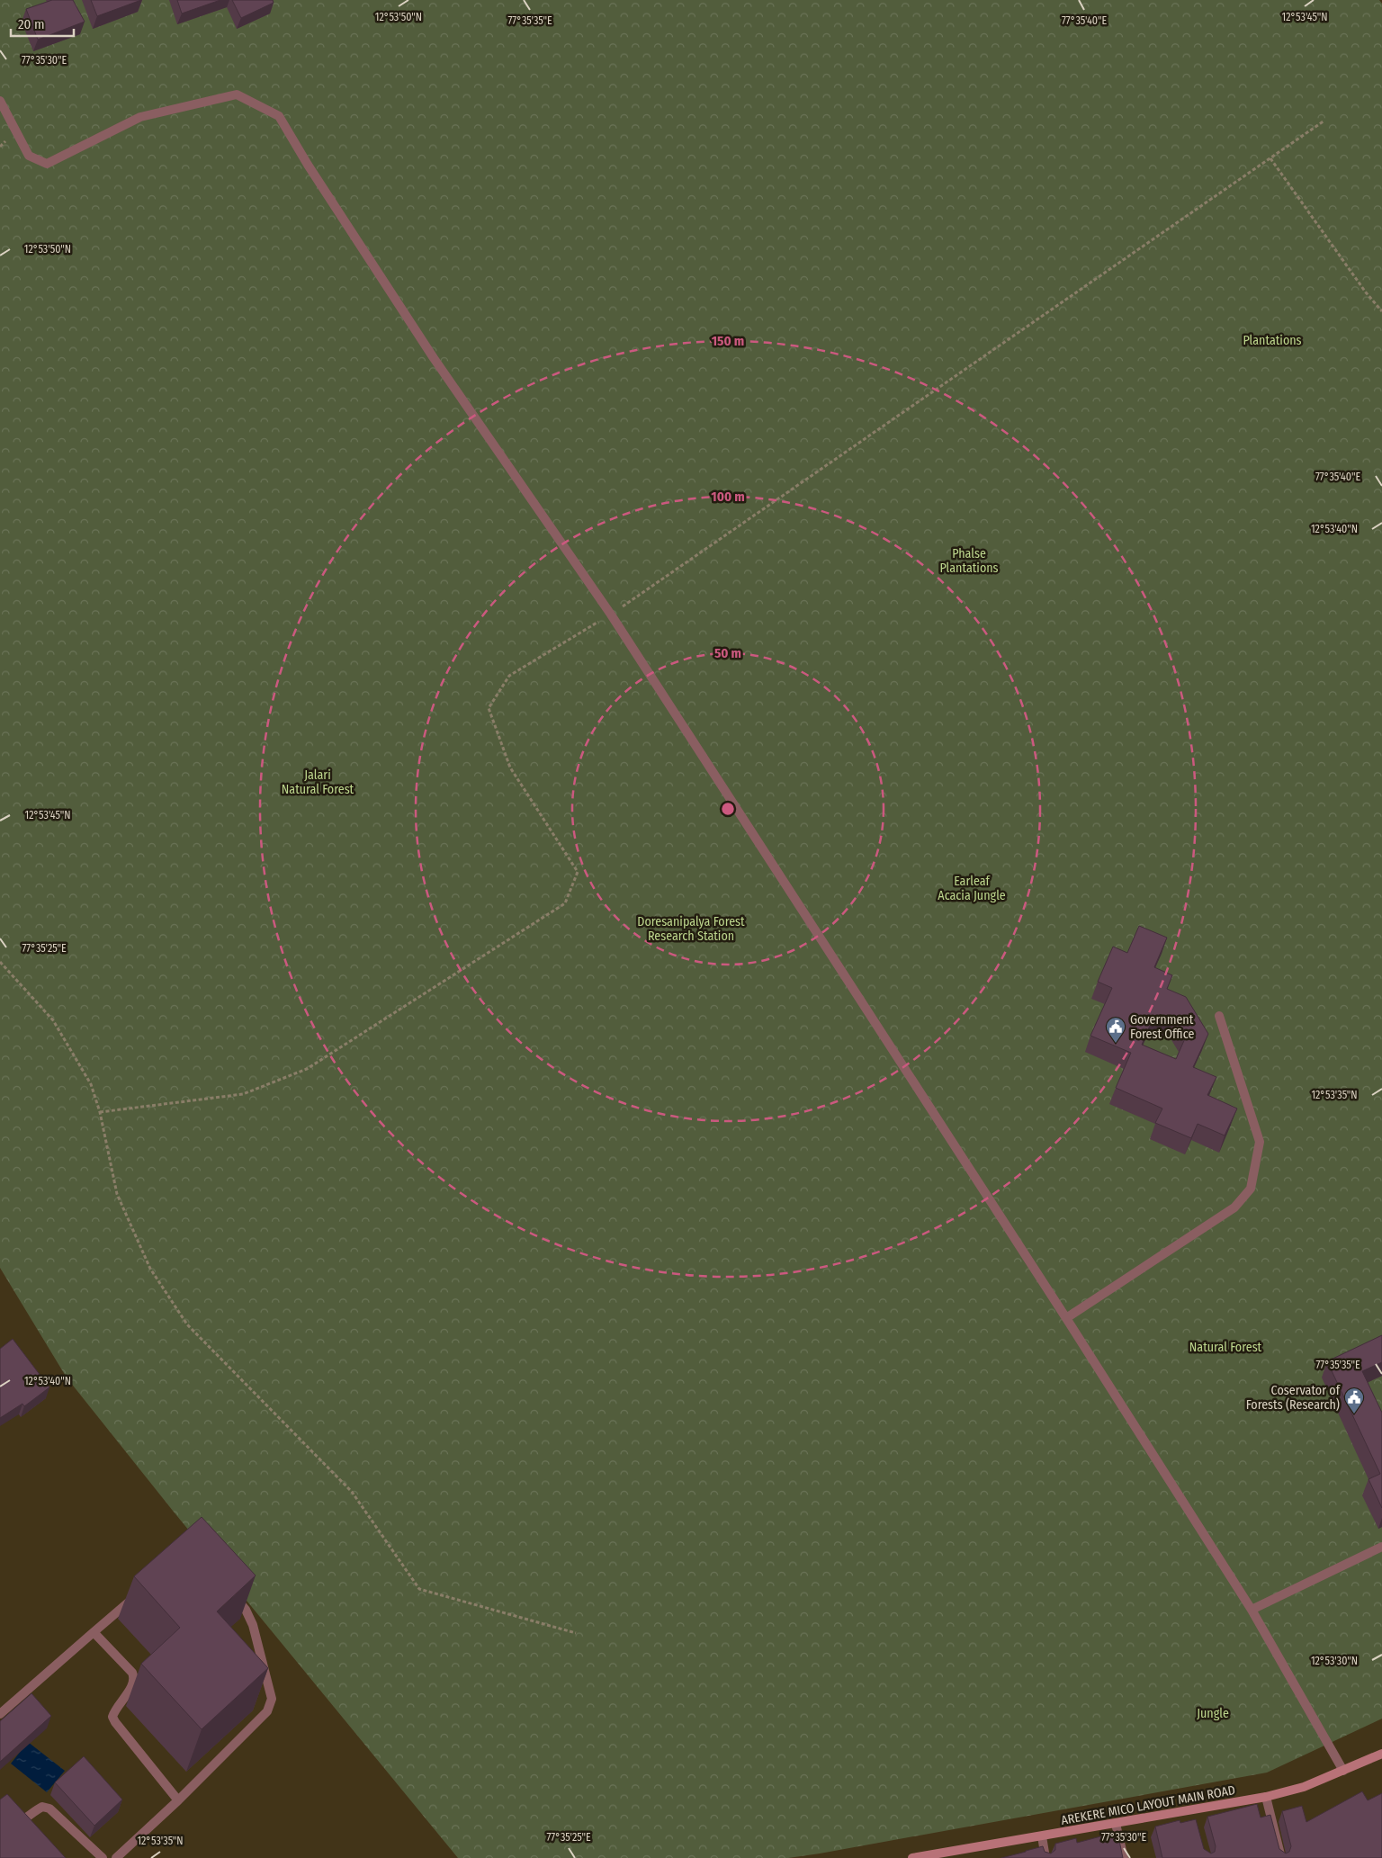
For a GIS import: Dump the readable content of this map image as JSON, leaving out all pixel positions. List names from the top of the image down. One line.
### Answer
{"streets":{"street":["AREKERE MICO LAYOUT MAIN ROAD"]},"parks":["Plantations","Phalse Plantations","Jalari Natural Forest","Earleaf Acacia Jungle","Doresanipalya Forest Research Station","Natural Forest","Jungle"],"places":{"public building":["Government Forest Office","Coservator of Forests (Research)"]},"scale_bar":"20 m","coordinates":["12°53'45\"N","12°53'50\"N","77°35'35\"E","77°35'40\"E","77°35'30\"E","12°53'40\"N","77°35'25\"E","12°53'35\"N","12°53'30\"N"],"rings":["150 m","100 m","50 m"]}
